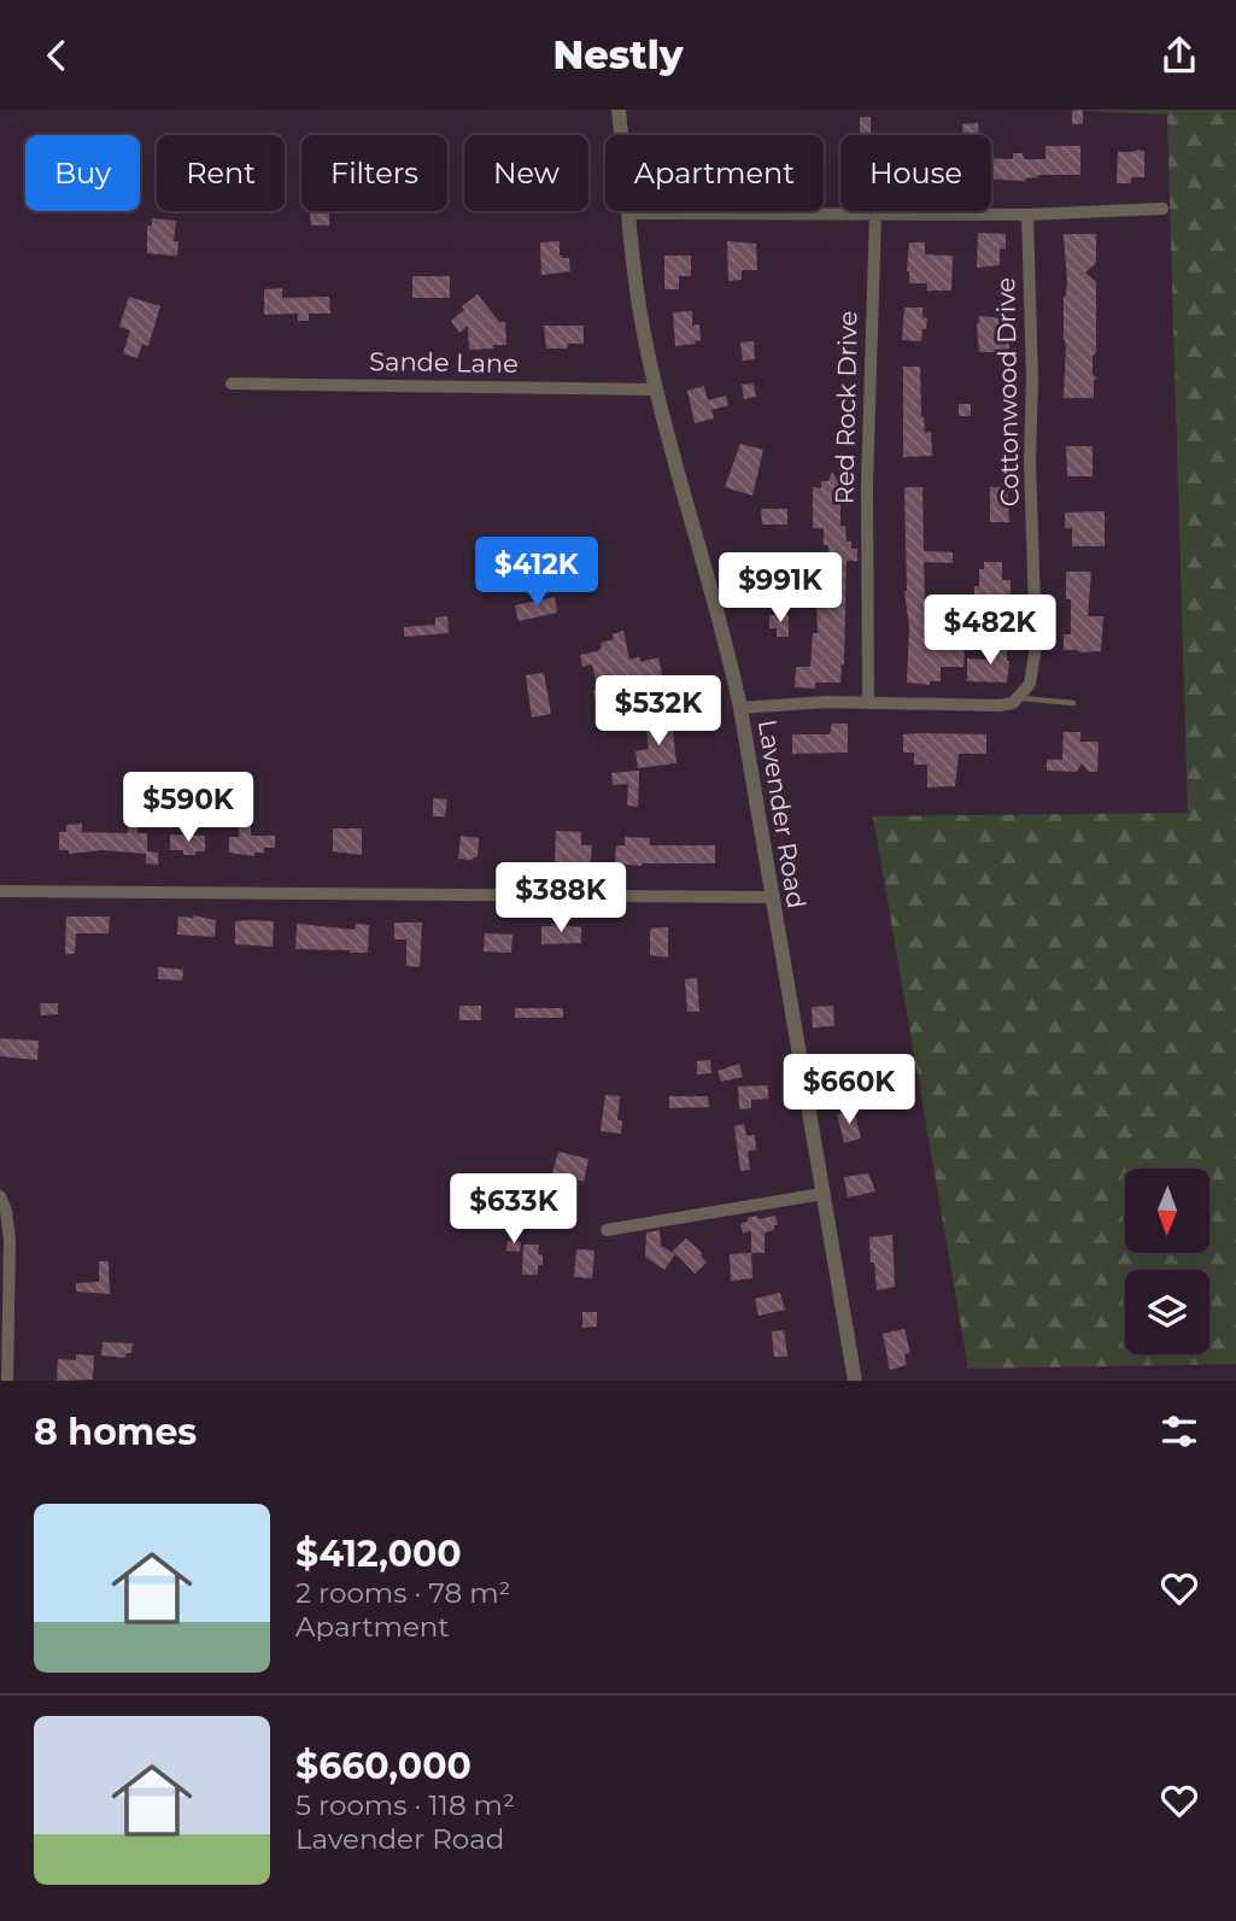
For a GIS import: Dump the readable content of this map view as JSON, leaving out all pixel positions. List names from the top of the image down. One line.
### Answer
{"streets":{"street":["Sande Lane","Cottonwood Drive","Red Rock Drive","Lavender Road"]},"crossings":[["Sande Lane","Lavender Road"]],"north":"bottom","page":{"header":"Nestly","chip":["Buy","Rent","Filters","New","Apartment","House"],"price":["$412K","$991K","$482K","$532K","$590K","$388K","$660K","$633K"],"heading":"8 homes","list":[{"name":"$412,000","note":"2 rooms · 78 m² · Apartment"},{"name":"$660,000","note":"5 rooms · 118 m² · Lavender Road"}]}}
